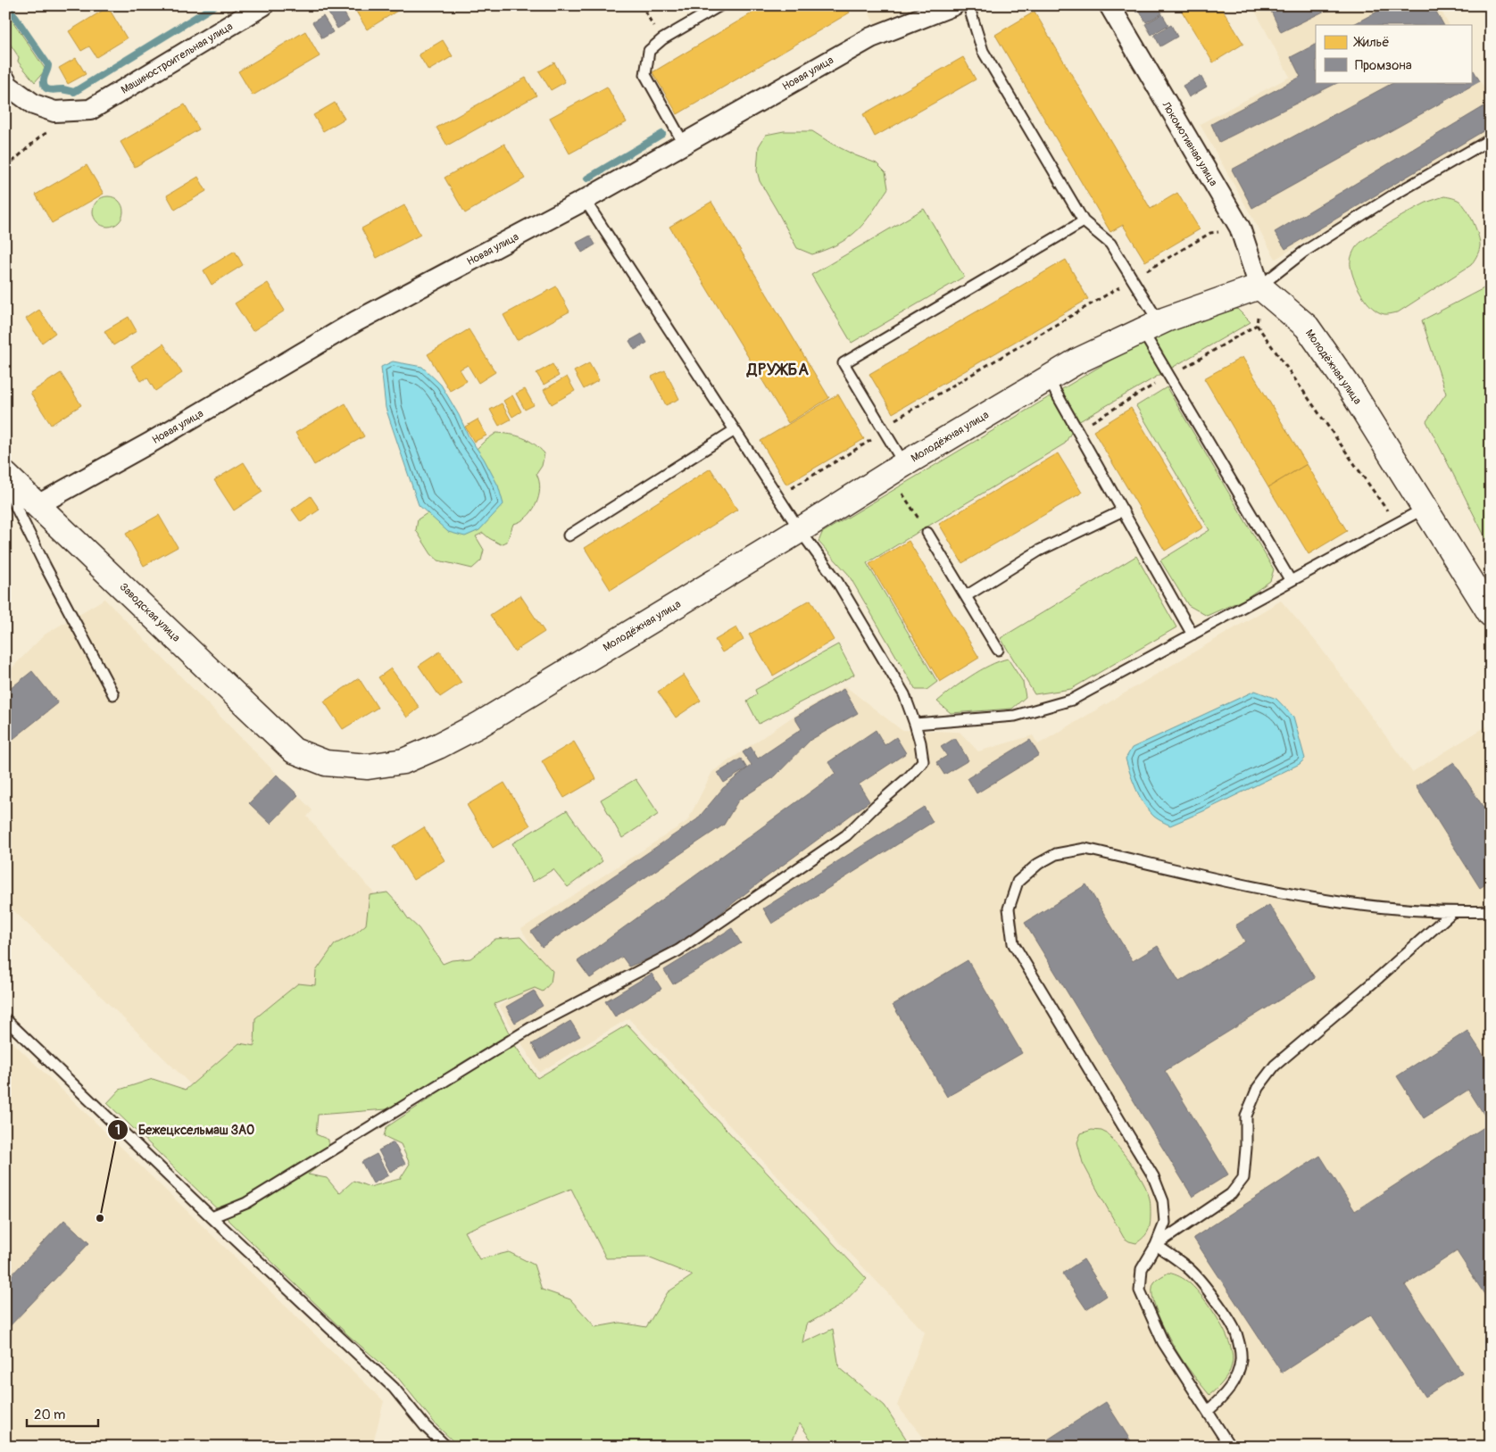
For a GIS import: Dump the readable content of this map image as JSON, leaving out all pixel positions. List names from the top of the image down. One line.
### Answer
{"streets":{"street":["Машиностроительная улица","Новая улица","Локомотивная улица","Молодёжная улица","Заводская улица"]},"crossings":[["Новая улица","Заводская улица"],["Локомотивная улица","Молодёжная улица"],["Молодёжная улица","Заводская улица"]],"districts":["ДРУЖБА"],"places":["Бежецксельмаш ЗАО"],"legend":["Жильё","Промзона"],"scale_bar":"20 m"}
